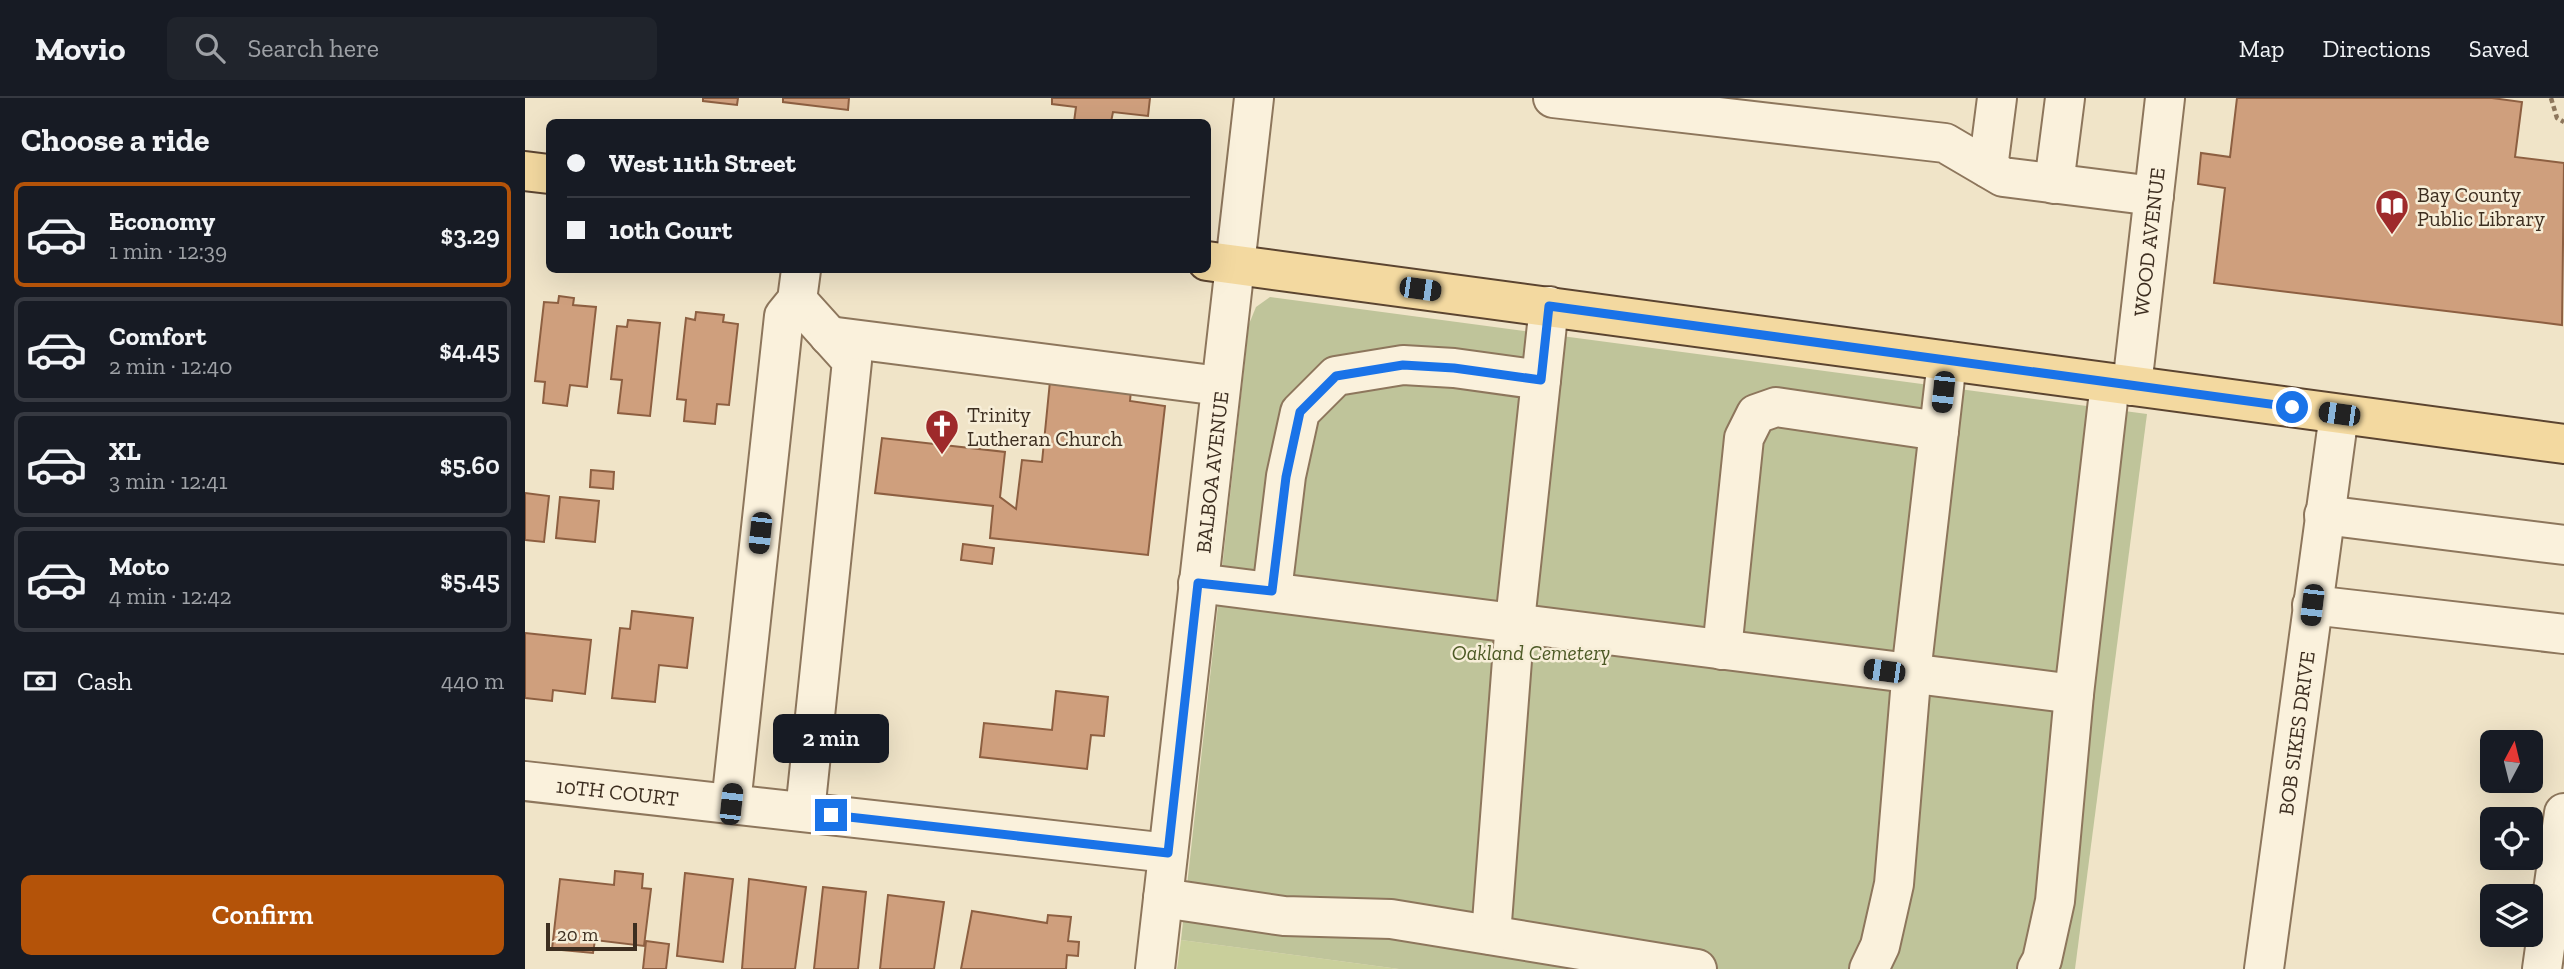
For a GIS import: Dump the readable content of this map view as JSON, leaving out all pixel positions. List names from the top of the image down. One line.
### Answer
{"streets":{"street":["WOOD AVENUE","BALBOA AVENUE","BOB SIKES DRIVE","10TH COURT"]},"crossings":[["BALBOA AVENUE","10TH COURT"]],"parks":["Oakland Cemetery"],"places":{"library":["Bay County Public Library"],"church":["Trinity Lutheran Church"]},"scale_bar":"20 m","north":"top","page":{"header":"Movio","search":"Search here","nav":["Map","Directions","Saved"],"heading":"Choose a ride","banner":["West 11th Street","10th Court"],"list":[{"name":"Economy","note":"1 min · 12:39","value":"$3.29"},{"name":"Comfort","note":"2 min · 12:40","value":"$4.45"},{"name":"XL","note":"3 min · 12:41","value":"$5.60"},{"name":"Moto","note":"4 min · 12:42","value":"$5.45"}],"pay":["Cash","440 m"],"bubble":"2 min","buttons":"Confirm","scale":"20 m"}}
